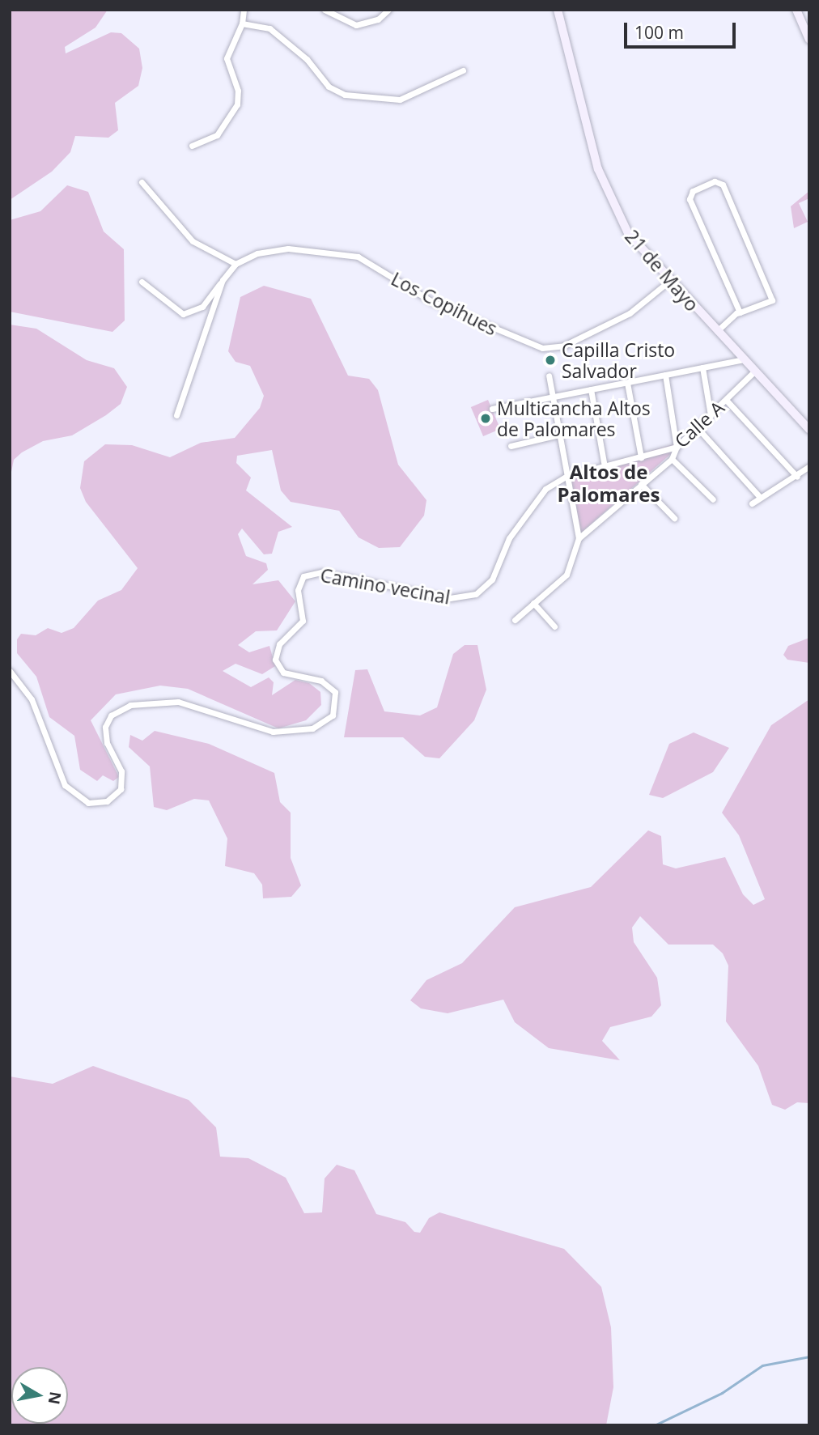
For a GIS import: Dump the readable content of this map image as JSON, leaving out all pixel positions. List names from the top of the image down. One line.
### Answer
{"streets":{"street":["21 de Mayo","Los Copihues","Calle A","Camino vecinal"]},"crossings":[["21 de Mayo","Los Copihues"],["21 de Mayo","Calle A"],["Calle A","Camino vecinal"]],"districts":["Altos de Palomares"],"places":["Capilla Cristo Salvador","Multicancha Altos de Palomares"],"scale_bar":"100 m","north":"right"}
